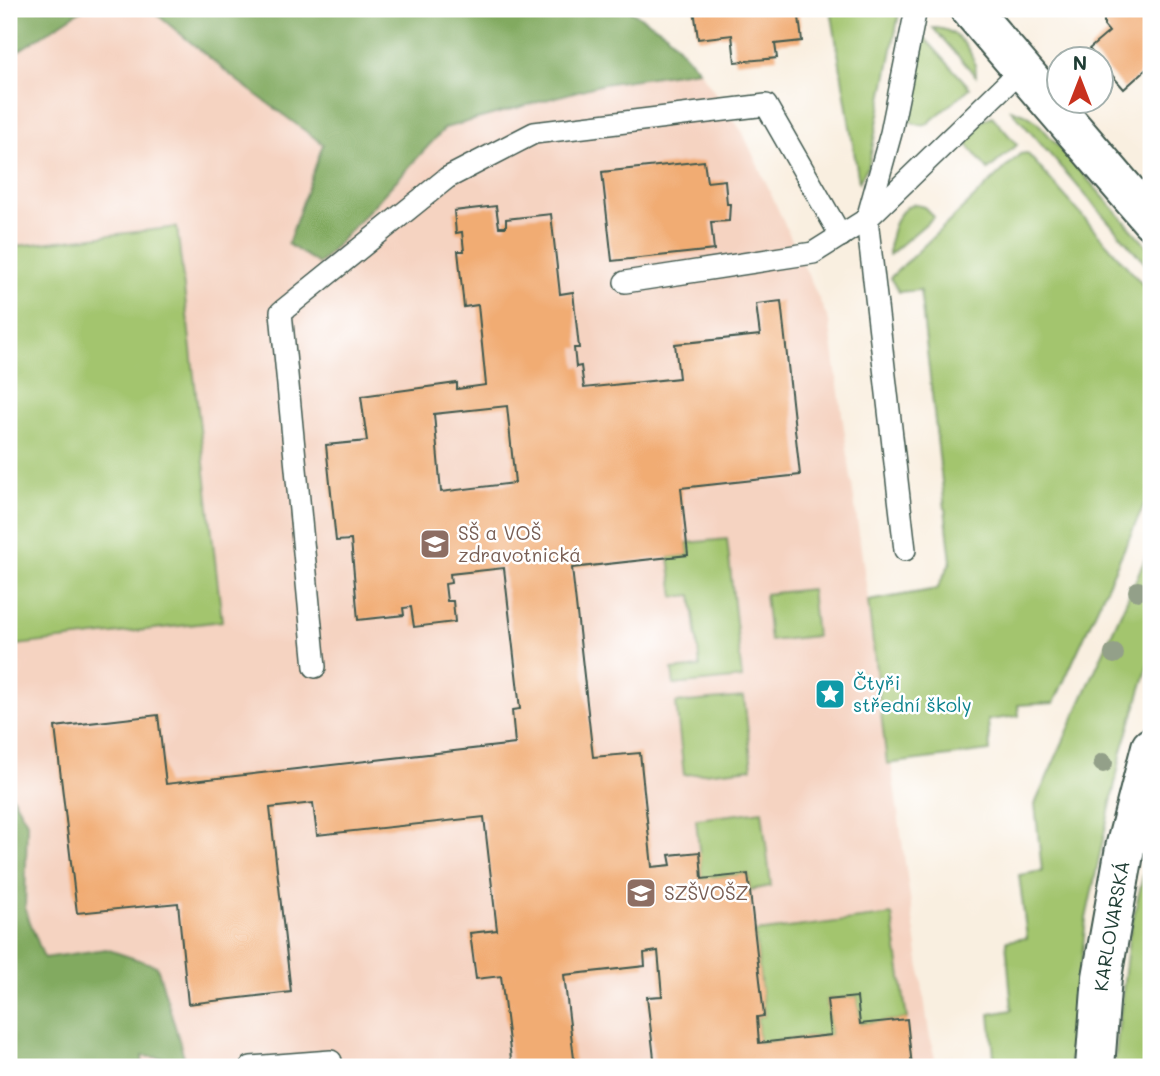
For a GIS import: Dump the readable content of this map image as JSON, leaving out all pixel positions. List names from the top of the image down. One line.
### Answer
{"streets":{"main road":["KARLOVARSKÁ"]},"places":{"school or university":["SŠ a VOŠ zdravotnická","SZŠVOŠZ"],"place":["Čtyři střední školy"]},"north":"top"}
